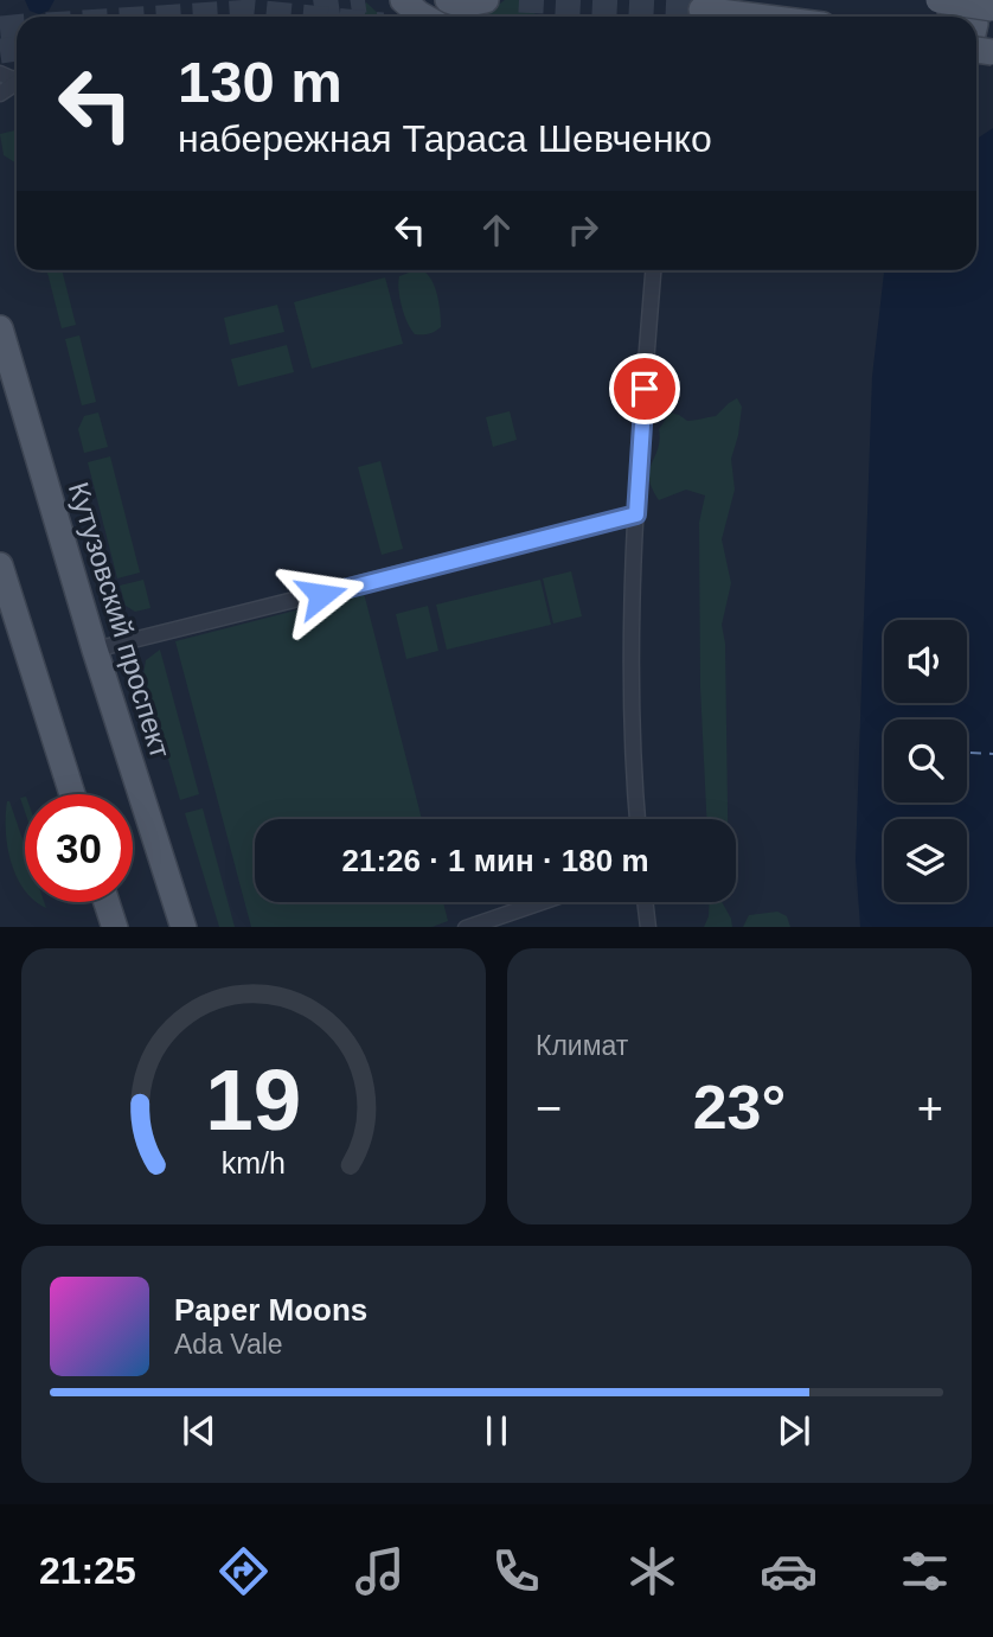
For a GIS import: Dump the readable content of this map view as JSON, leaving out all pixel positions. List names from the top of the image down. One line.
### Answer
{"streets":{"main road":["Кутузовский проспект"]},"page":{"turn":["130 m","набережная Тараса Шевченко"],"limit":"30","trip":"21:26 · 1 мин · 180 m","tile":"Климат","heat":["−","23°","+"],"song":["Paper Moons","Ada Vale"],"tabs":"21:25","gauge":["19","km/h"]}}
